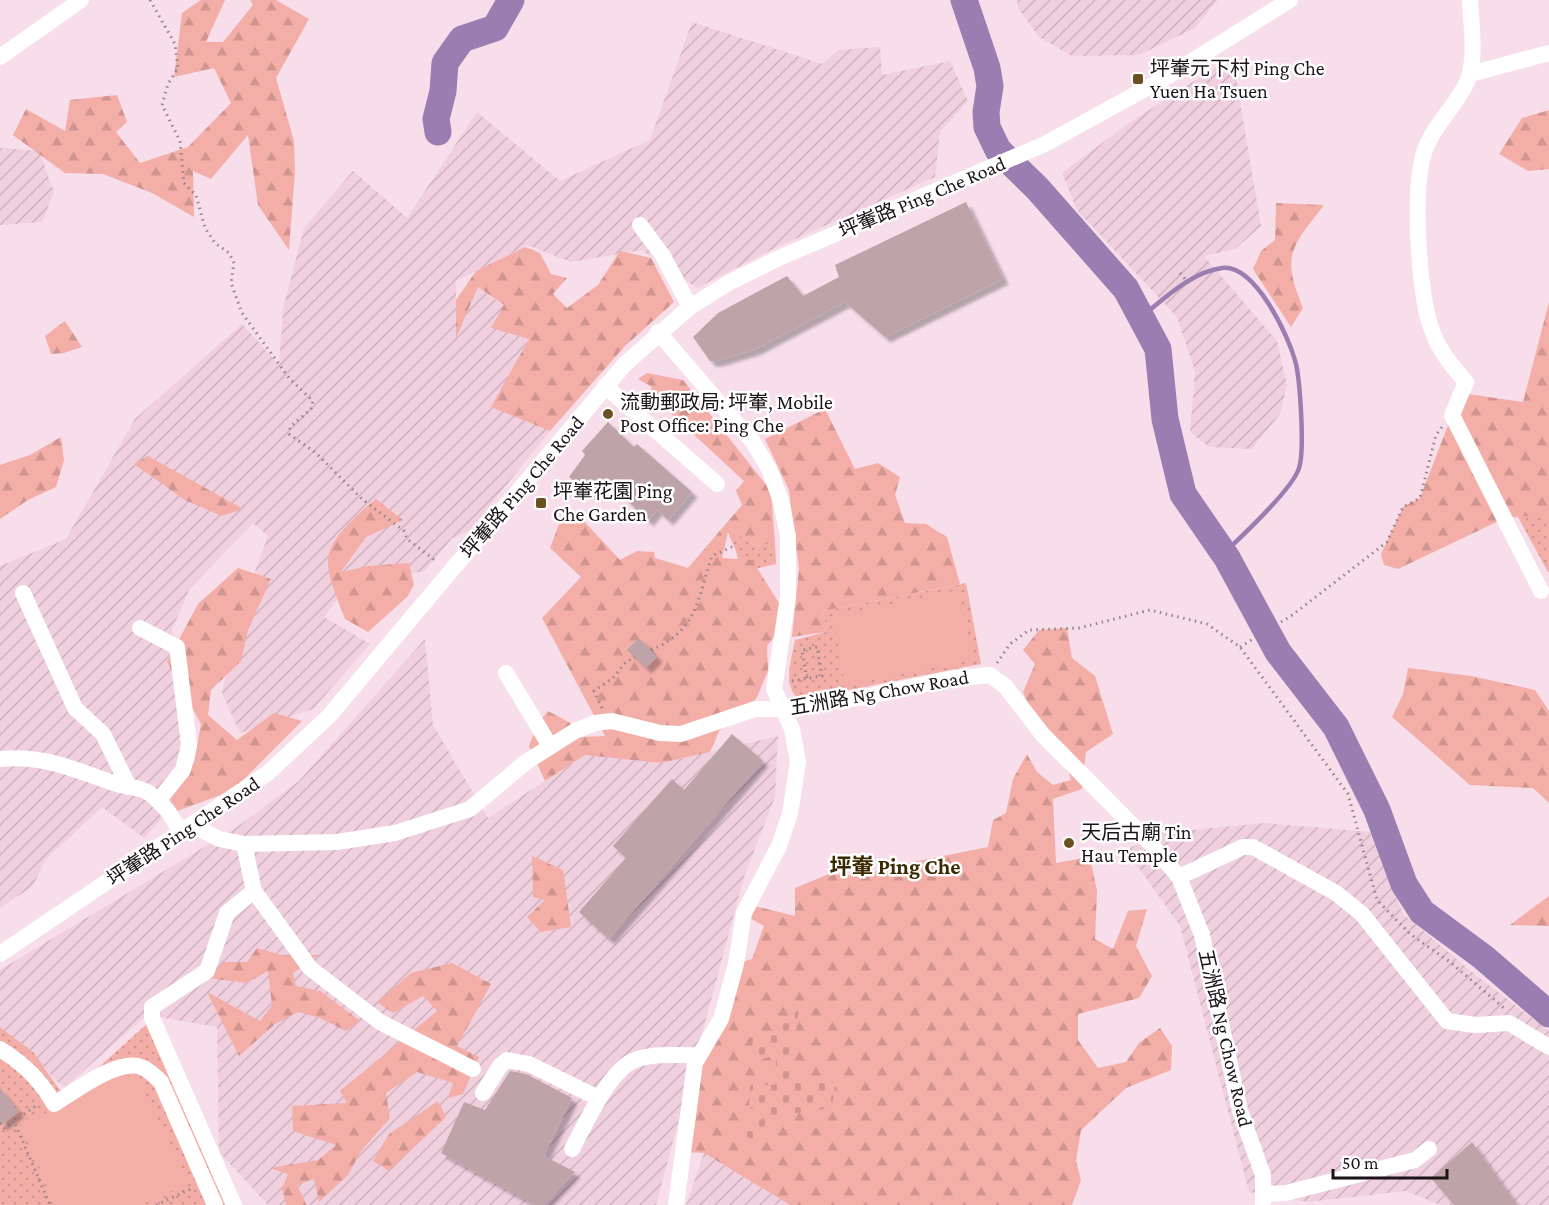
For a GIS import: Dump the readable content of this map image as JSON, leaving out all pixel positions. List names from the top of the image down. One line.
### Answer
{"streets":{"street":["坪輋路 Ping Che Road","五洲路 Ng Chow Road"]},"crossings":[["坪輋路 Ping Che Road","五洲路 Ng Chow Road"]],"districts":["坪輋 Ping Che"],"places":{"transit":["坪輋元下村 Ping Che Yuen Ha Tsuen","坪輋花園 Ping Che Garden"],"other":["流動郵政局: 坪輋, Mobile Post Office: Ping Che","天后古廟 Tin Hau Temple"]},"scale_bar":"50 m"}
